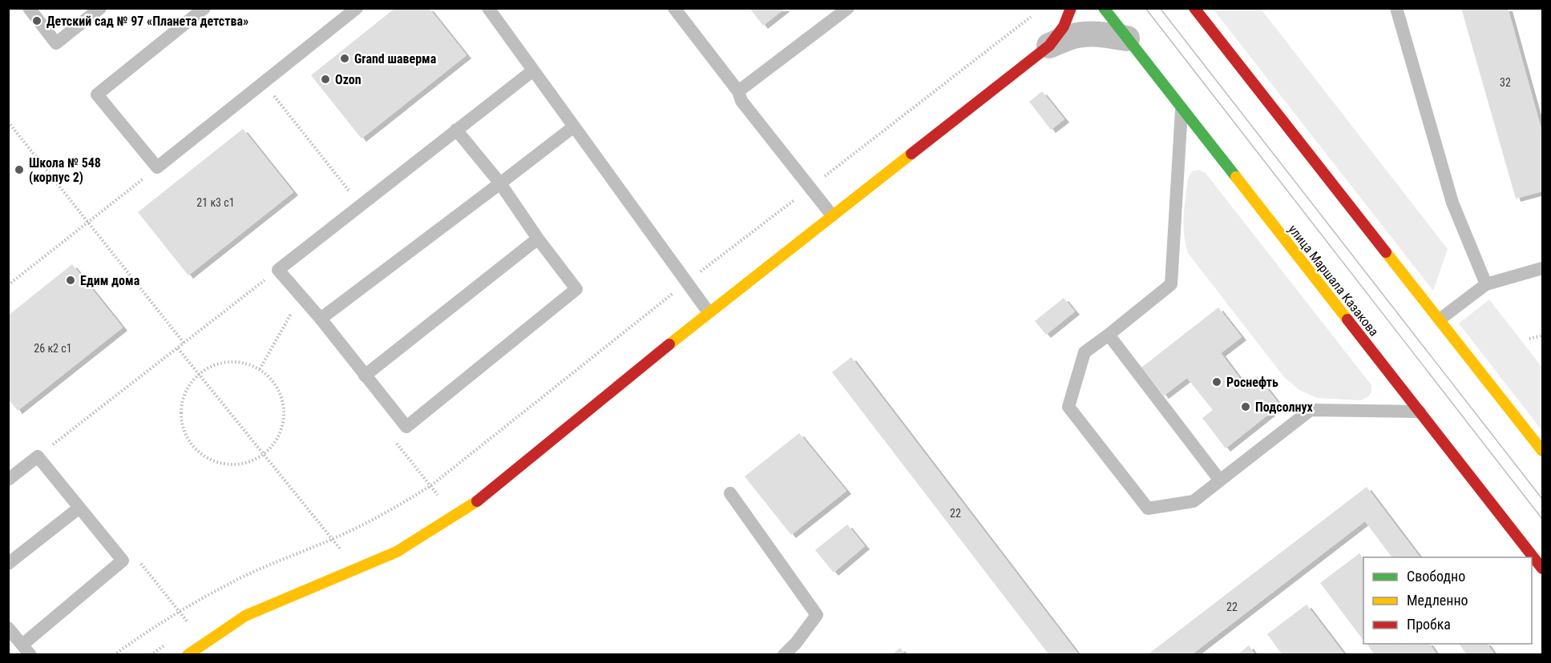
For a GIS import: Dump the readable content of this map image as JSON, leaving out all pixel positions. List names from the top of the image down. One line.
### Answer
{"streets":{"main road":["улица Маршала Казакова"]},"places":["Детский сад № 97 «Планета детства»","Grand шаверма","Ozon","Школа № 548 (корпус 2)","Едим дома","Роснефть","Подсолнух"],"house_numbers":["32","21 к3 с1","26 к2 с1","22","22"],"legend":["Свободно","Медленно","Пробка"]}
